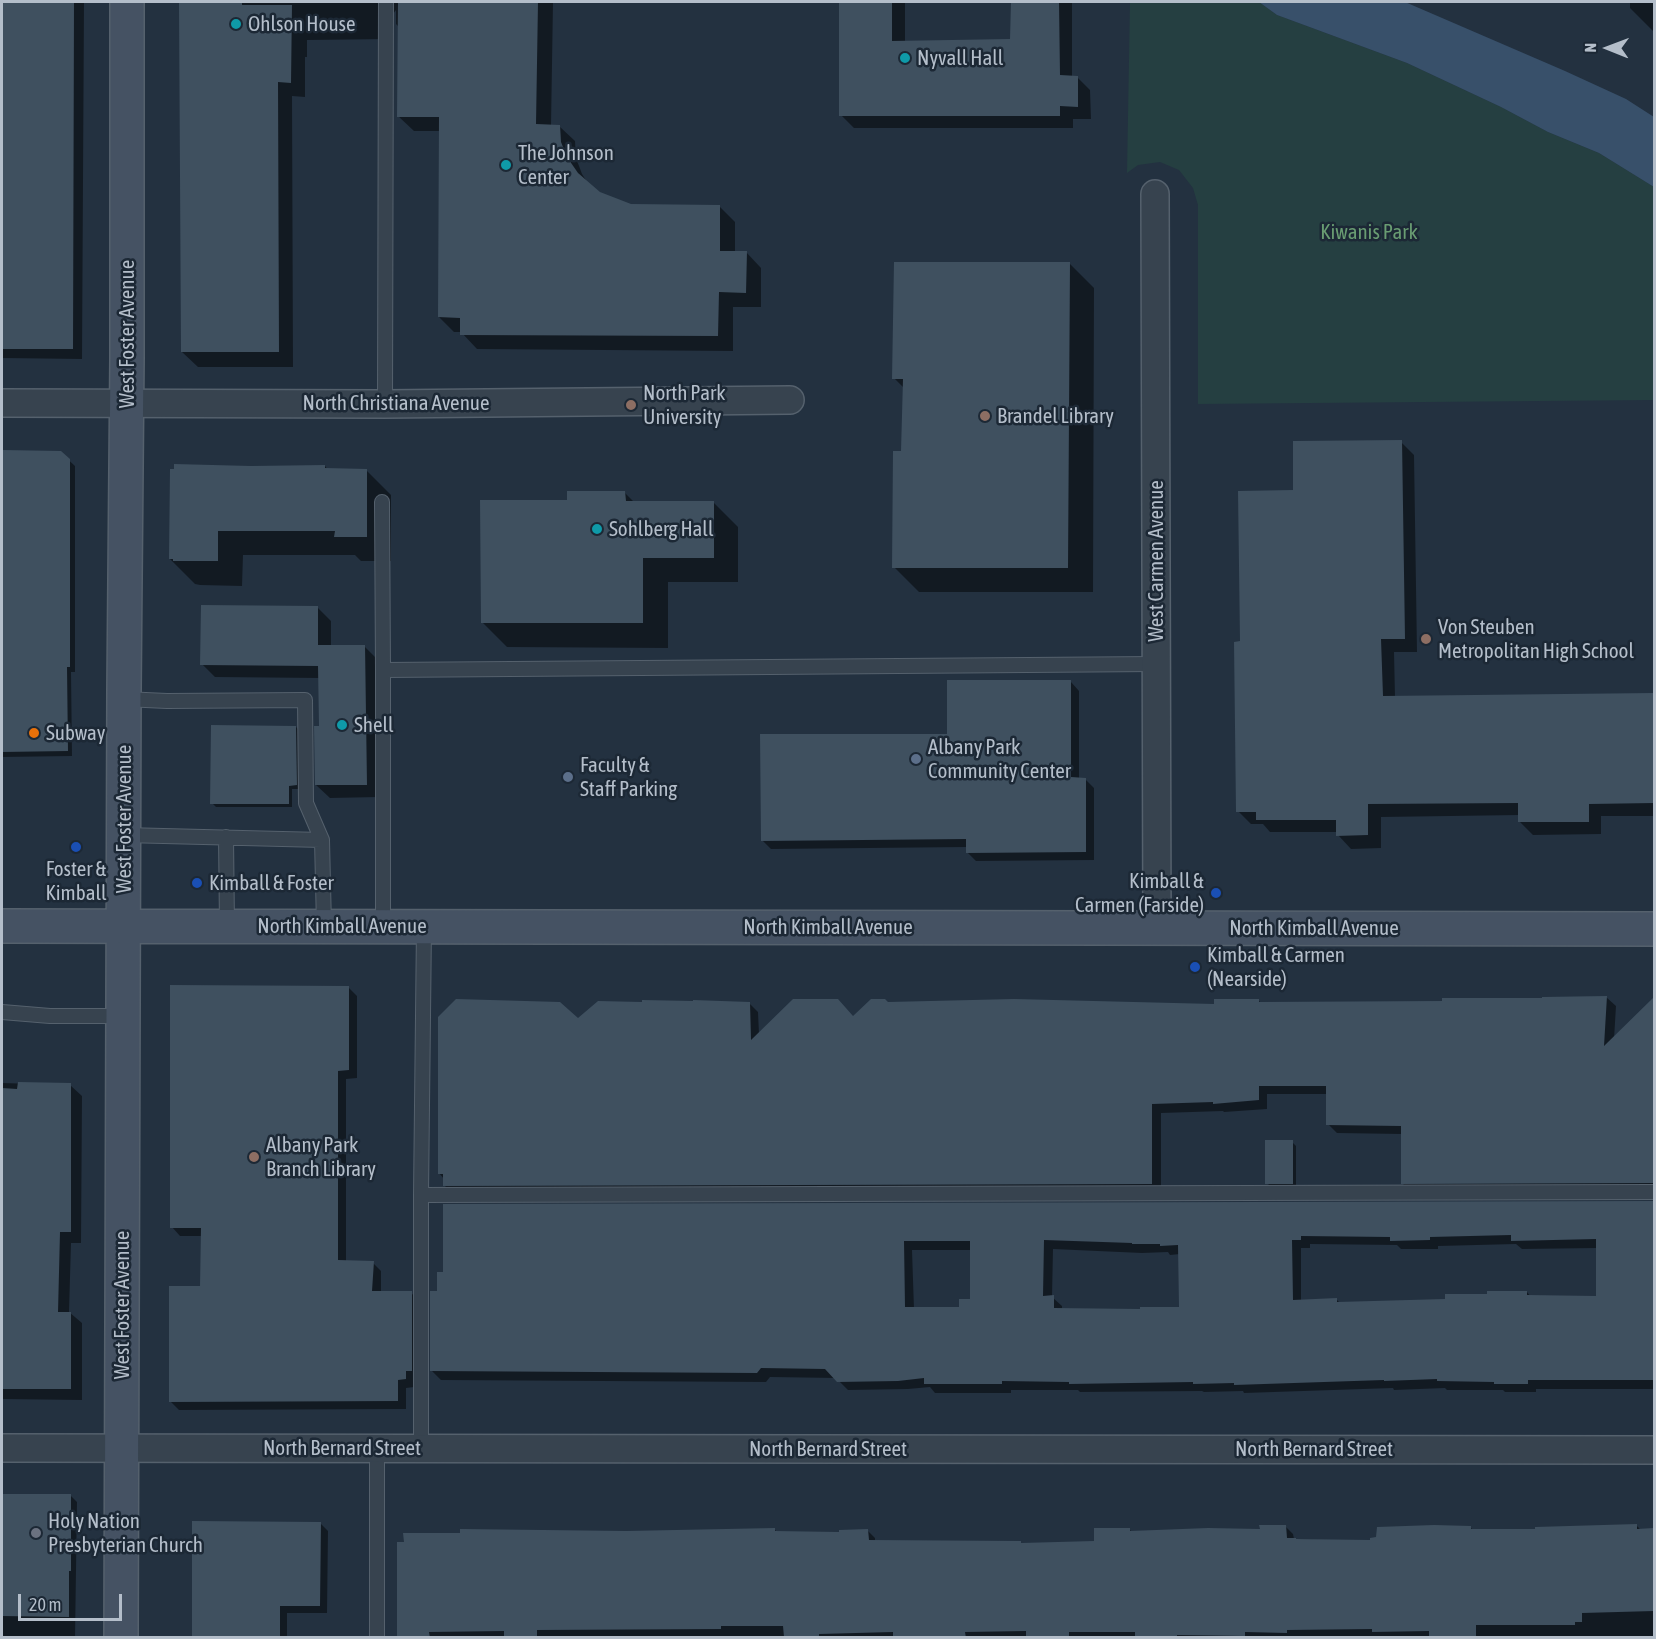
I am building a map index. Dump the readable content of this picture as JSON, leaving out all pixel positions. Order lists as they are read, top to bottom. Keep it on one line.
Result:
{"streets":{"street":["West Foster Avenue","North Christiana Avenue","West Carmen Avenue","North Kimball Avenue","North Bernard Street"]},"crossings":[["West Foster Avenue","North Christiana Avenue"],["West Foster Avenue","North Kimball Avenue"],["West Foster Avenue","North Bernard Street"],["West Carmen Avenue","North Kimball Avenue"]],"parks":["Kiwanis Park"],"places":["Ohlson House","Nyvall Hall","The Johnson Center","North Park University","Brandel Library","Sohlberg Hall","Von Steuben Metropolitan High School","Shell","Subway","Albany Park Community Center","Faculty & Staff Parking","Foster & Kimball","Kimball & Foster","Kimball & Carmen (Farside)","Kimball & Carmen (Nearside)","Albany Park Branch Library","Holy Nation Presbyterian Church"],"scale_bar":"20 m","north":"left"}
